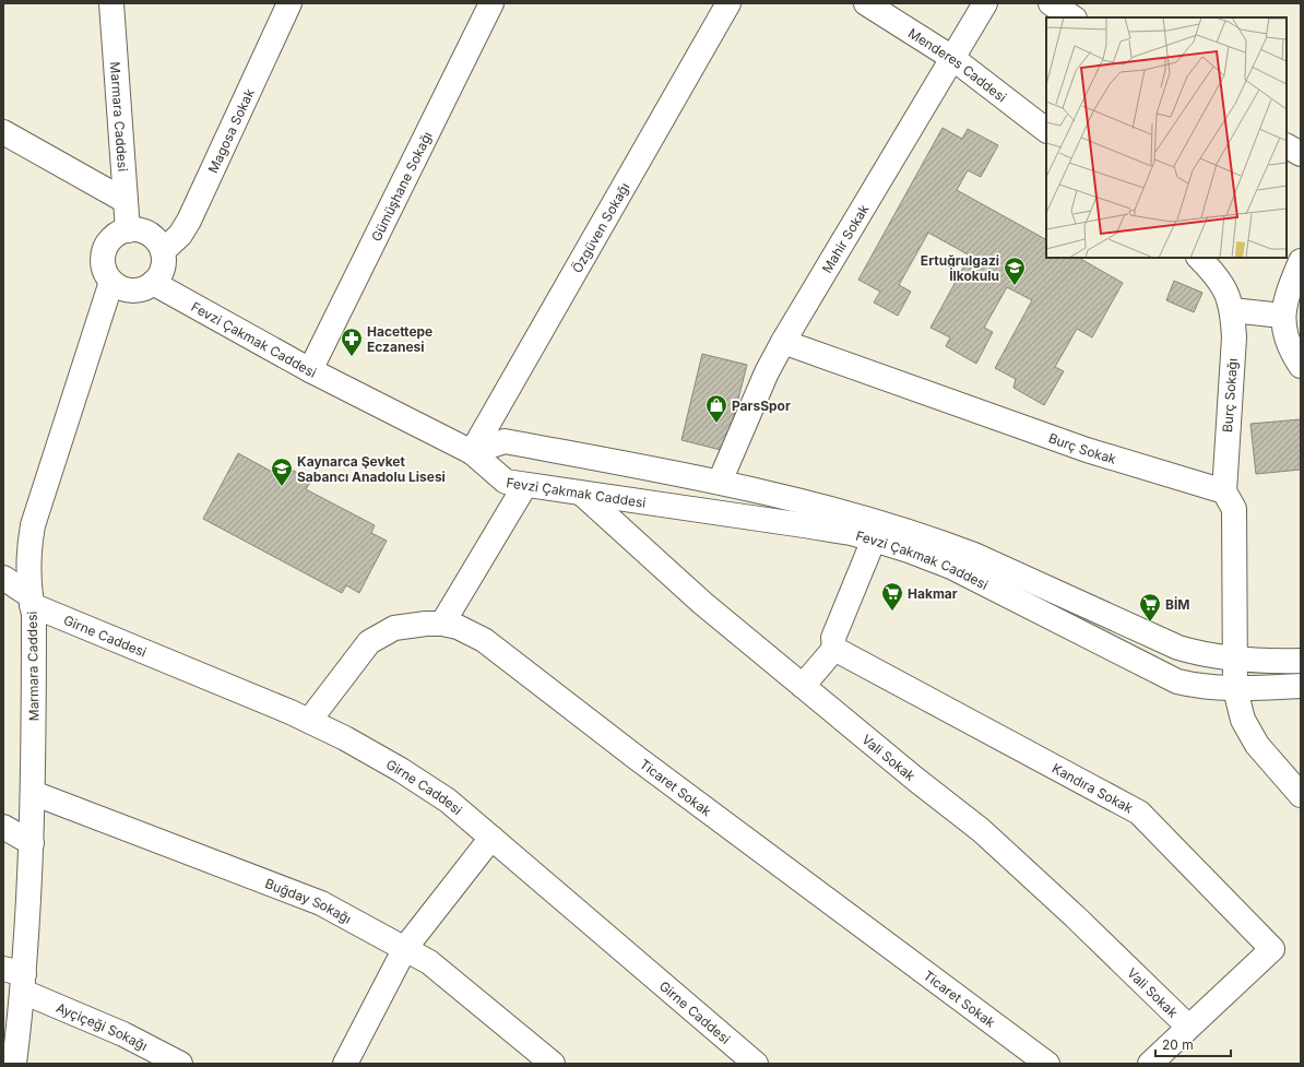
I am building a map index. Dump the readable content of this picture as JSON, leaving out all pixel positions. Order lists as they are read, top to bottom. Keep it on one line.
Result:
{"streets":{"street":["Menderes Caddesi","Marmara Caddesi","Magosa Sokak","Gümüşhane Sokağı","Özgüven Sokağı","Mahir Sokak","Fevzi Çakmak Caddesi","Burç Sokağı","Burç Sokak","Girne Caddesi","Vali Sokak","Ticaret Sokak","Kandıra Sokak","Buğday Sokağı","Ayçiçeği Sokağı"]},"crossings":[["Menderes Caddesi","Mahir Sokak"],["Marmara Caddesi","Magosa Sokak"],["Marmara Caddesi","Fevzi Çakmak Caddesi"],["Marmara Caddesi","Girne Caddesi"],["Marmara Caddesi","Buğday Sokağı"],["Marmara Caddesi","Ayçiçeği Sokağı"],["Magosa Sokak","Fevzi Çakmak Caddesi"],["Gümüşhane Sokağı","Fevzi Çakmak Caddesi"],["Özgüven Sokağı","Fevzi Çakmak Caddesi"],["Mahir Sokak","Fevzi Çakmak Caddesi"],["Mahir Sokak","Burç Sokak"],["Fevzi Çakmak Caddesi","Vali Sokak"],["Burç Sokağı","Burç Sokak"],["Girne Caddesi","Ticaret Sokak"],["Vali Sokak","Kandıra Sokak"]],"places":{"school or university":["Ertuğrulgazi İlkokulu","Kaynarca Şevket Sabancı Anadolu Lisesi"],"pharmacy":["Hacettepe Eczanesi"],"shop":["ParsSpor"],"supermarket":["Hakmar","BİM"]},"scale_bar":"20 m"}
